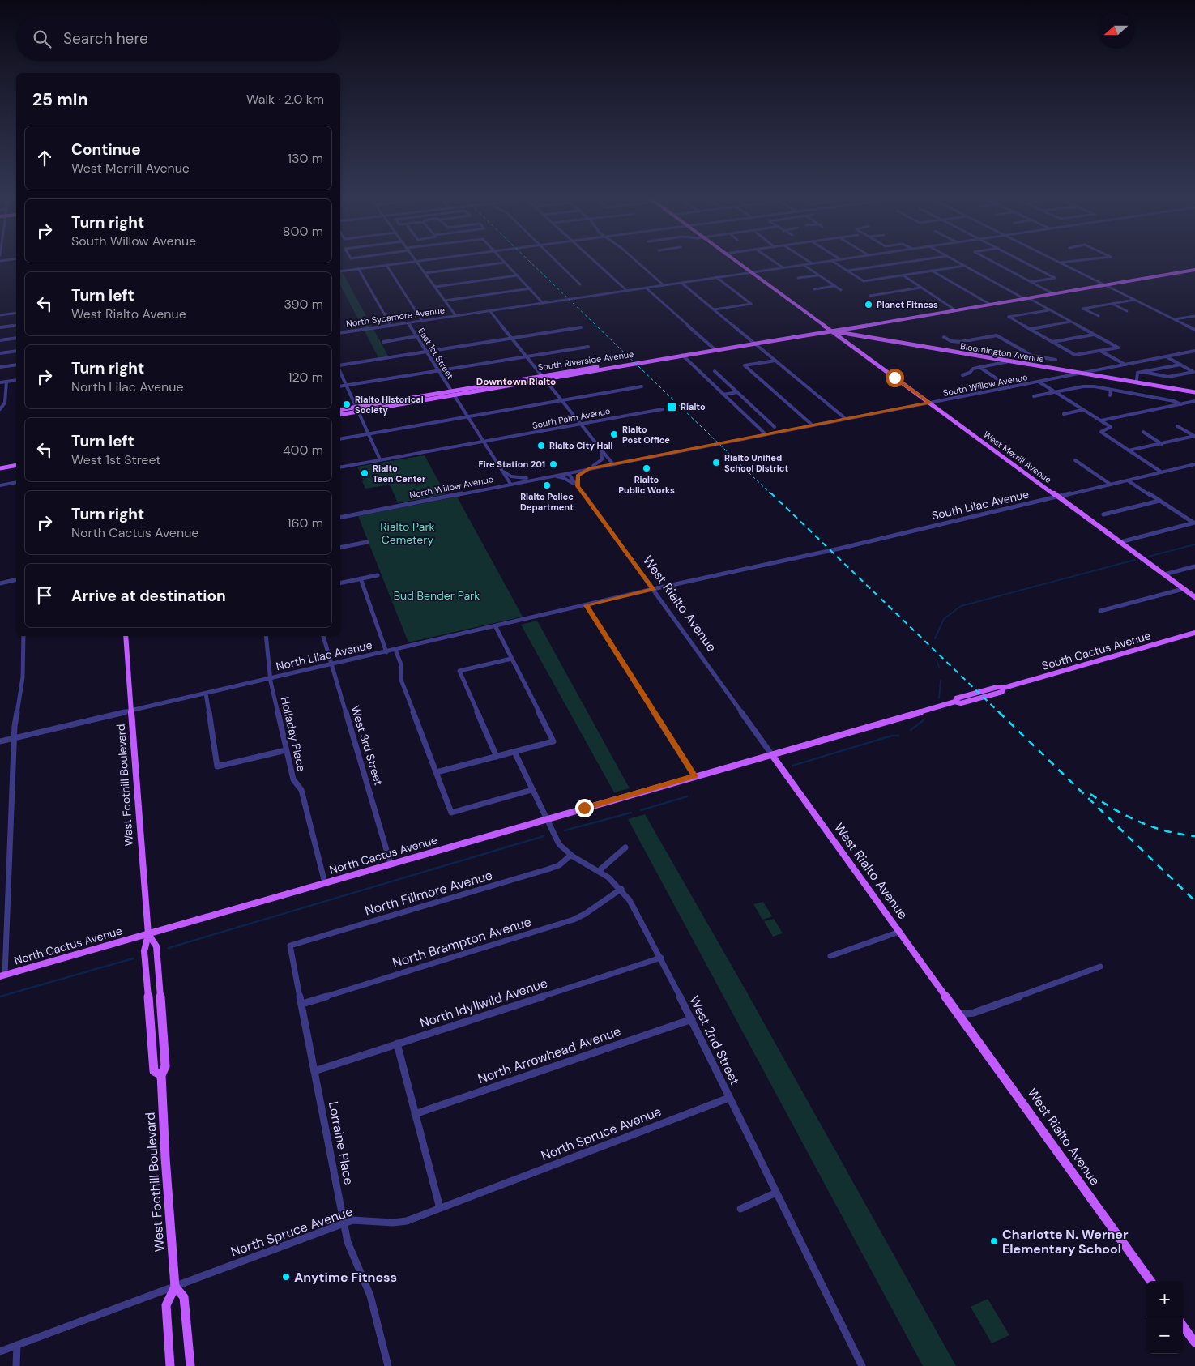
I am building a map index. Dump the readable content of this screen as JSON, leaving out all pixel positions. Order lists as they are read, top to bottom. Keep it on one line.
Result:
{"streets":{"main road":["Bloomington Avenue","South Riverside Avenue","West Merrill Avenue","West Rialto Avenue","South Cactus Avenue","West Foothill Boulevard","North Cactus Avenue"],"street":["North Sycamore Avenue","East 1st Street","South Willow Avenue","South Palm Avenue","North Willow Avenue","South Lilac Avenue","North Lilac Avenue","Holladay Place","West 3rd Street","North Fillmore Avenue","North Brampton Avenue","North Idyllwild Avenue","West 2nd Street","North Arrowhead Avenue","North Spruce Avenue","Lorraine Place"]},"crossings":[["North Sycamore Avenue","East 1st Street"],["North Sycamore Avenue","West Merrill Avenue"],["Bloomington Avenue","South Riverside Avenue"],["Bloomington Avenue","South Willow Avenue"],["Bloomington Avenue","West Merrill Avenue"],["East 1st Street","South Riverside Avenue"],["East 1st Street","South Palm Avenue"],["East 1st Street","North Willow Avenue"],["South Riverside Avenue","West Merrill Avenue"],["South Willow Avenue","West Merrill Avenue"],["South Willow Avenue","North Willow Avenue"],["South Willow Avenue","West Rialto Avenue"],["West Merrill Avenue","South Lilac Avenue"],["North Willow Avenue","West Rialto Avenue"],["South Lilac Avenue","West Rialto Avenue"],["South Lilac Avenue","North Lilac Avenue"],["West Rialto Avenue","South Cactus Avenue"],["West Rialto Avenue","North Lilac Avenue"],["West Rialto Avenue","North Cactus Avenue"],["South Cactus Avenue","North Cactus Avenue"],["North Lilac Avenue","Holladay Place"],["North Lilac Avenue","West 3rd Street"],["North Lilac Avenue","West Foothill Boulevard"],["Holladay Place","North Cactus Avenue"],["West 3rd Street","North Cactus Avenue"],["West Foothill Boulevard","North Cactus Avenue"],["West Foothill Boulevard","North Spruce Avenue"],["North Cactus Avenue","West 2nd Street"],["North Fillmore Avenue","West 2nd Street"],["North Fillmore Avenue","Lorraine Place"],["North Brampton Avenue","West 2nd Street"],["North Brampton Avenue","Lorraine Place"],["North Idyllwild Avenue","West 2nd Street"],["North Idyllwild Avenue","Lorraine Place"],["West 2nd Street","North Arrowhead Avenue"],["West 2nd Street","North Spruce Avenue"],["North Spruce Avenue","Lorraine Place"]],"districts":["Downtown Rialto"],"parks":["Rialto Park Cemetery","Bud Bender Park"],"places":{"other":["Planet Fitness","Rialto Historical Society","Rialto Post Office","Rialto City Hall","Rialto Unified School District","Fire Station 201","Rialto Public Works","Rialto Teen Center","Rialto Police Department","Charlotte N. Werner Elementary School","Anytime Fitness"],"transit":["Rialto"]},"north":"left","page":{"search":"Search here","heading":["25 min","Walk · 2.0 km"],"list":[["Continue","West Merrill Avenue","130 m"],["Turn right","South Willow Avenue","800 m"],["Turn left","West Rialto Avenue","390 m"],["Turn right","North Lilac Avenue","120 m"],["Turn left","West 1st Street","400 m"],["Turn right","North Cactus Avenue","160 m"],"Arrive at destination"],"map_buttons":["+","−"]}}
